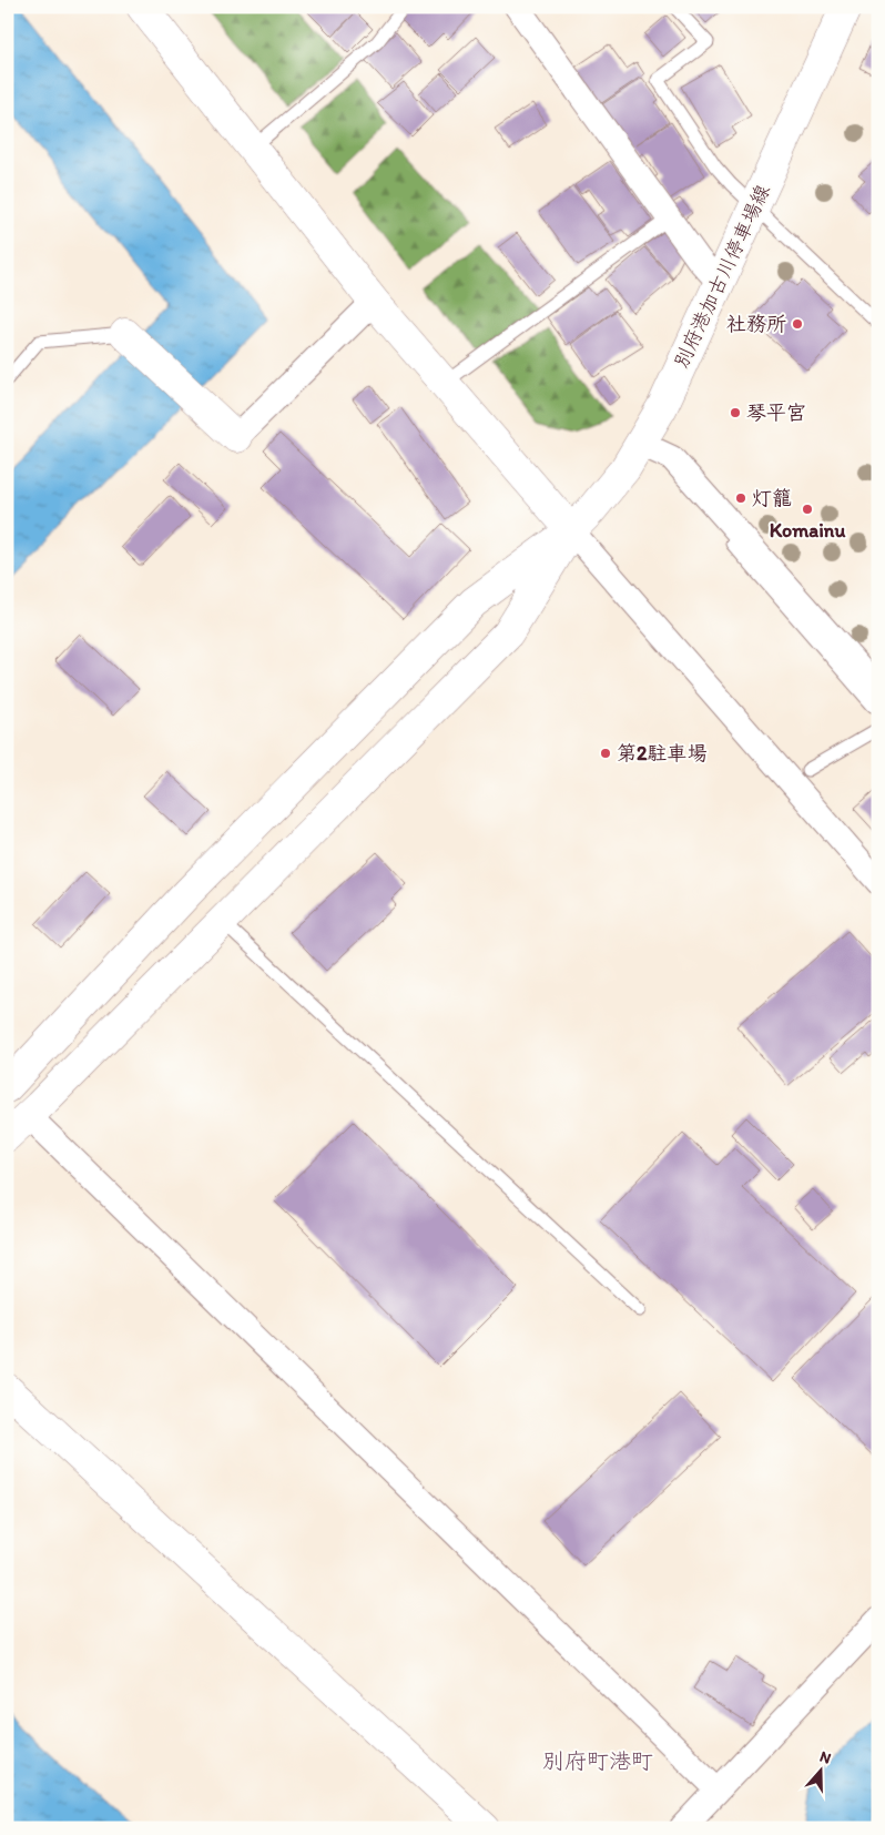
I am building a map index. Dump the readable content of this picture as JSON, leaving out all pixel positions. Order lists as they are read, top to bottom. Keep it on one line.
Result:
{"streets":{"street":["別府港加古川停車場線"]},"districts":["別府町港町"],"places":["社務所","琴平宮","灯籠","Komainu","第2駐車場"],"north":"top"}
